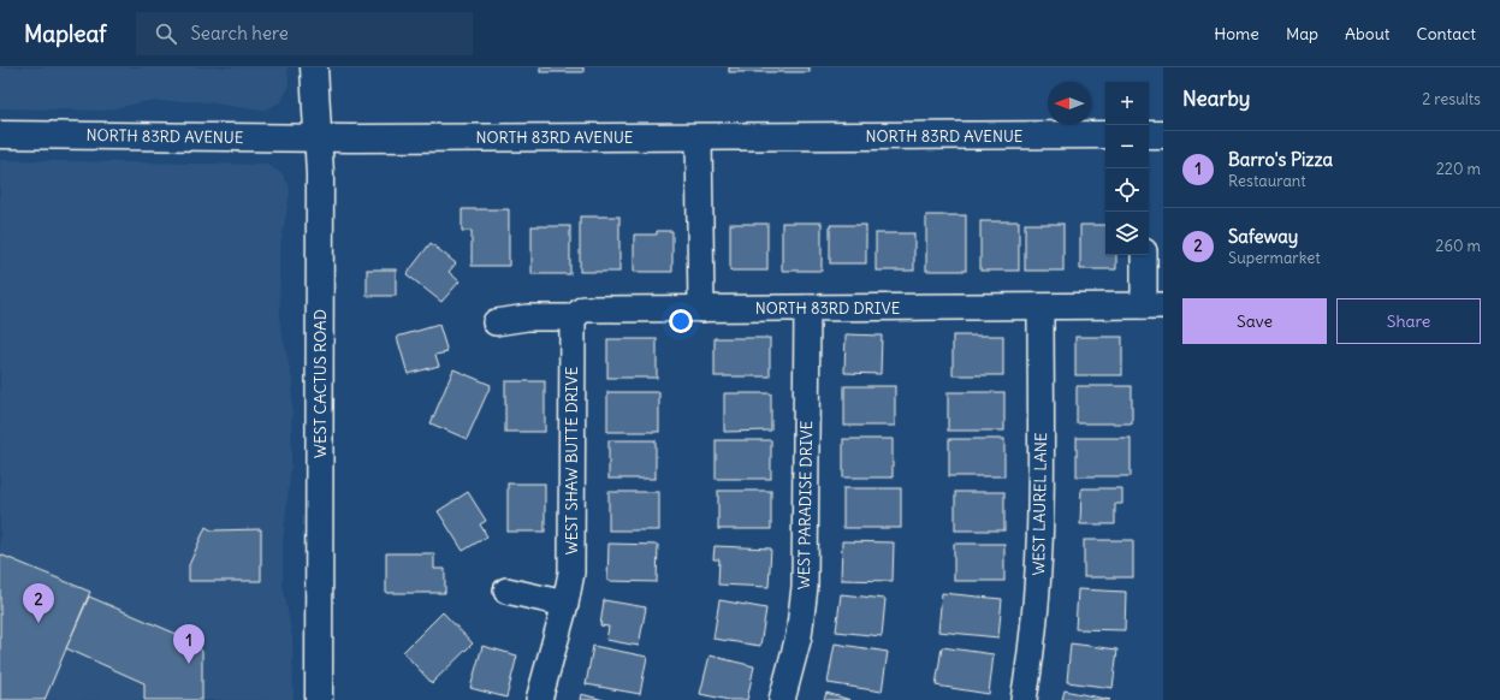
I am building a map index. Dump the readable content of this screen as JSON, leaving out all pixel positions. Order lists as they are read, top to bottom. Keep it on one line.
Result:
{"streets":{"main road":["NORTH 83RD AVENUE","WEST CACTUS ROAD"],"street":["NORTH 83RD DRIVE","WEST SHAW BUTTE DRIVE","WEST LAUREL LANE","WEST PARADISE DRIVE"]},"crossings":[["NORTH 83RD AVENUE","WEST CACTUS ROAD"],["NORTH 83RD DRIVE","WEST SHAW BUTTE DRIVE"],["NORTH 83RD DRIVE","WEST LAUREL LANE"],["NORTH 83RD DRIVE","WEST PARADISE DRIVE"]],"north":"left","page":{"header":"Mapleaf","search":"Search here","nav":["Home","Map","About","Contact"],"heading":["Nearby","2 results"],"map_buttons":["+","−"],"list":[{"mark":"1","name":"Barro's Pizza","note":"Restaurant","value":"220 m"},{"mark":"2","name":"Safeway","note":"Supermarket","value":"260 m"}],"buttons":["Save","Share"],"pins":["2","1"]}}
